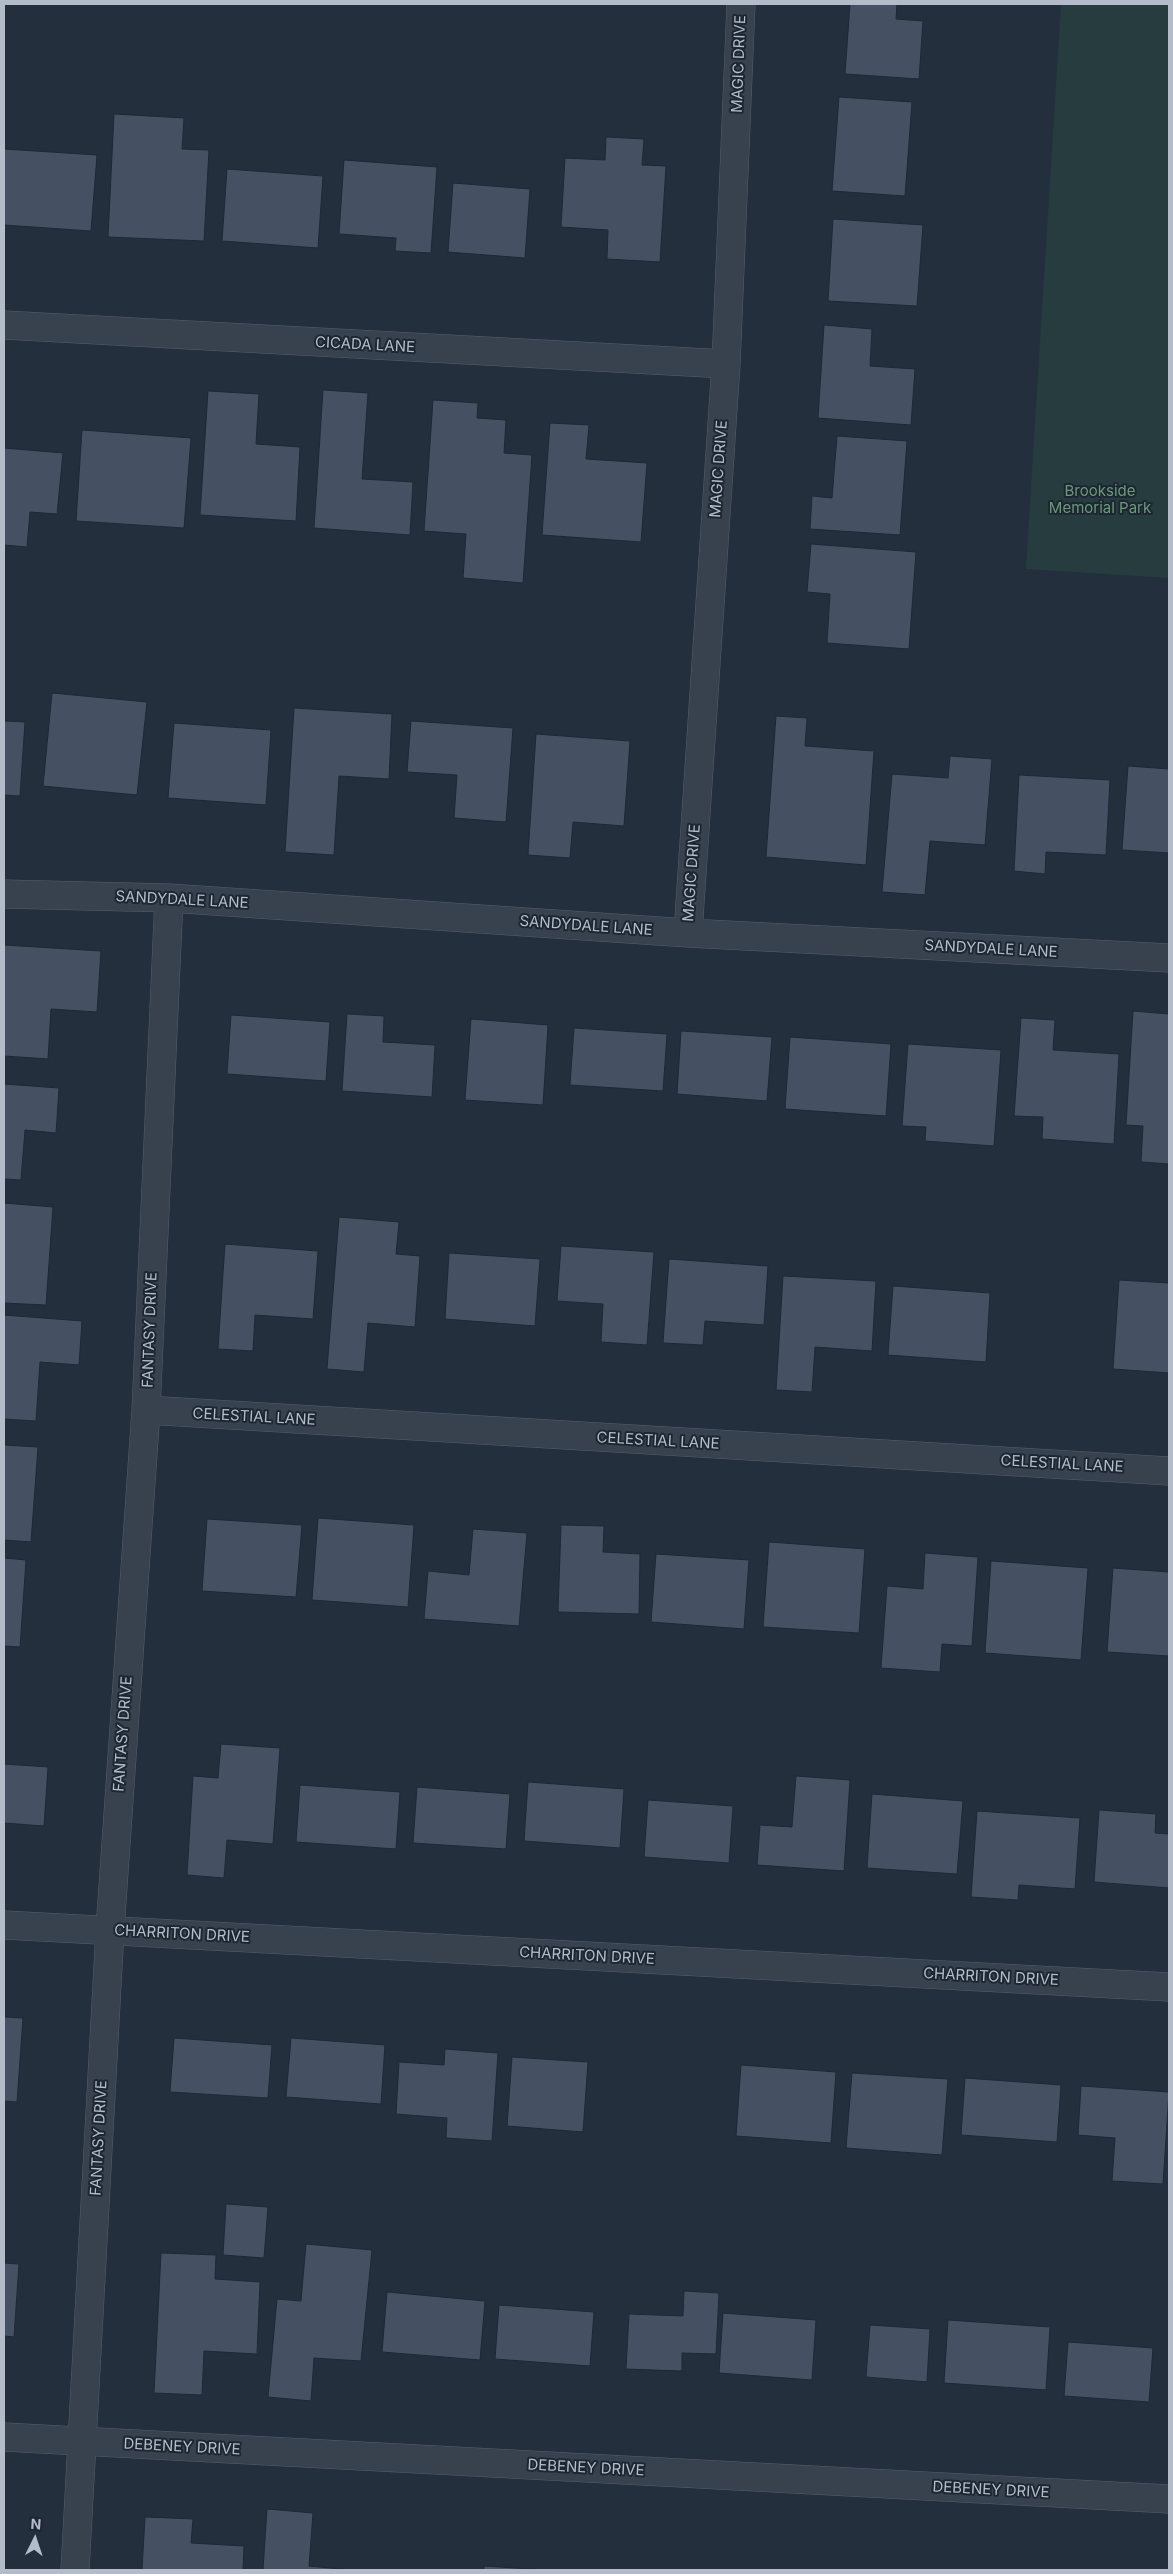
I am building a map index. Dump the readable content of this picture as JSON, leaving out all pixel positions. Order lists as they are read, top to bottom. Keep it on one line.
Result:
{"streets":{"street":["MAGIC DRIVE","CICADA LANE","SANDYDALE LANE","FANTASY DRIVE","CELESTIAL LANE","CHARRITON DRIVE","DEBENEY DRIVE"]},"crossings":[["MAGIC DRIVE","CICADA LANE"],["MAGIC DRIVE","SANDYDALE LANE"],["SANDYDALE LANE","FANTASY DRIVE"],["FANTASY DRIVE","CELESTIAL LANE"],["FANTASY DRIVE","CHARRITON DRIVE"],["FANTASY DRIVE","DEBENEY DRIVE"]],"parks":["Brookside Memorial Park"],"north":"top"}
